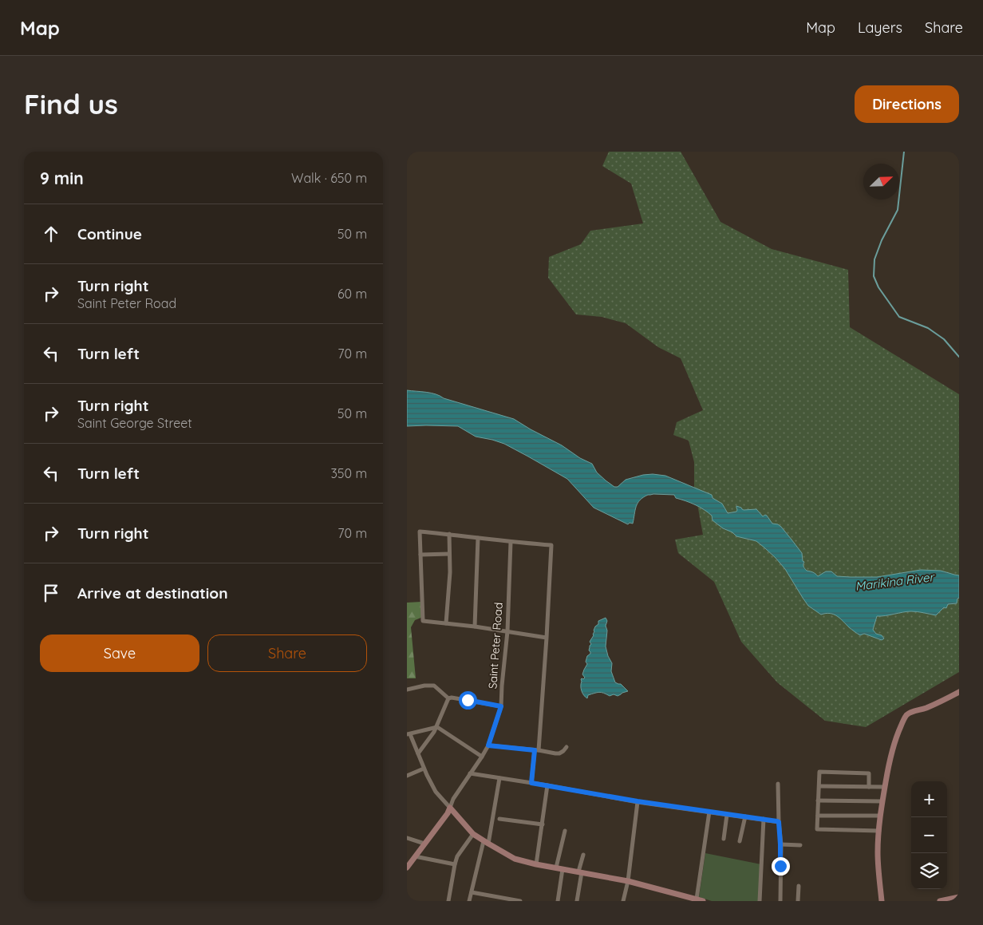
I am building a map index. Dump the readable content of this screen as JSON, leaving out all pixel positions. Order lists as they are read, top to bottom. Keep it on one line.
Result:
{"streets":{"street":["Saint Peter Road"]},"water":["Marikina River"],"north":"top right","page":{"header":"Map","nav":["Map","Layers","Share"],"buttons":["Directions",["Save","Share"]],"title":"Find us","heading":["9 min","Walk · 650 m"],"list":[["Continue","50 m"],["Turn right","Saint Peter Road","60 m"],["Turn left","70 m"],["Turn right","Saint George Street","50 m"],["Turn left","350 m"],["Turn right","70 m"],"Arrive at destination"],"map_buttons":["+","−"]}}
